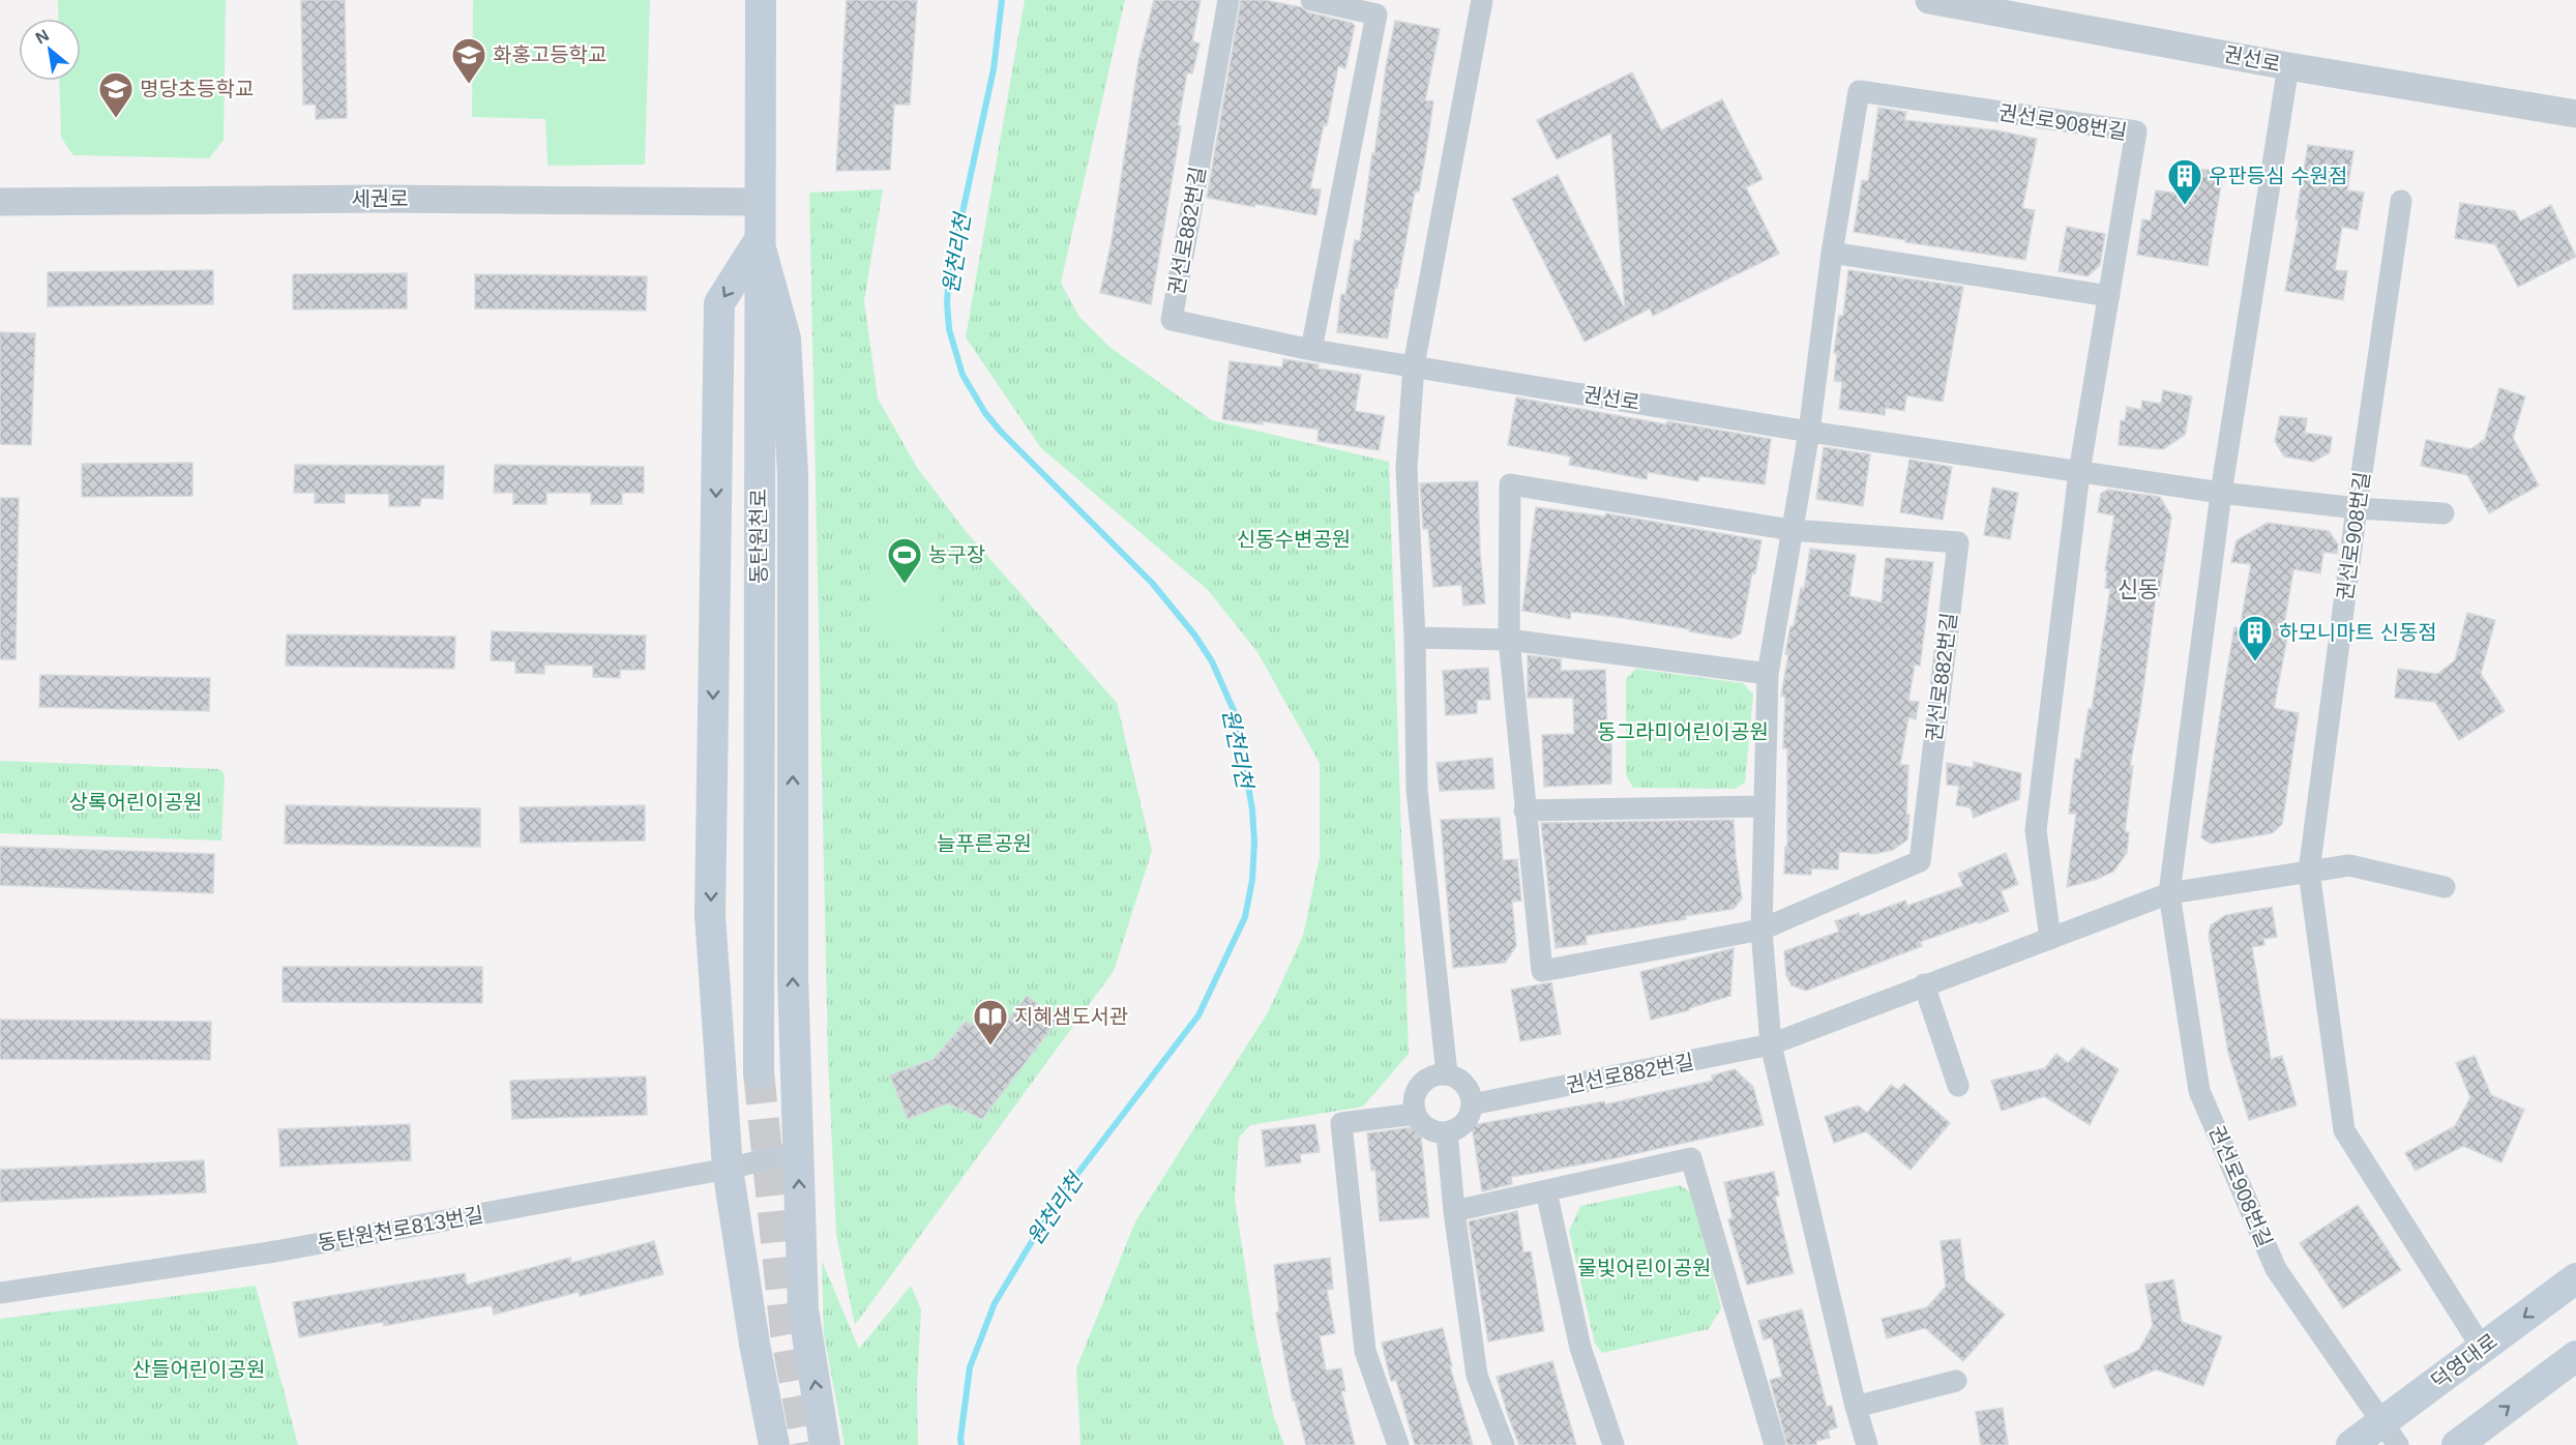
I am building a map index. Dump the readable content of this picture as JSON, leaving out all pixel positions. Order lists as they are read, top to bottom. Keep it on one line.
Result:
{"streets":{"main road":["동탄원천로","덕영대로"],"street":["권선로","권선로908번길","세권로","권선로882번길","동탄원천로813번길"]},"crossings":[["권선로","권선로908번길"],["권선로","권선로882번길"],["권선로908번길","권선로882번길"],["권선로908번길","덕영대로"],["세권로","동탄원천로"]],"districts":["신동"],"water":["원천리천"],"parks":["신동수변공원","동그라미어린이공원","상록어린이공원","늘푸른공원","물빛어린이공원","산들어린이공원"],"places":{"school or university":["화홍고등학교","명당초등학교"],"building":["우판등심 수원점","하모니마트 신동점"],"sports":["농구장"],"library":["지혜샘도서관"]},"north":"top left"}
